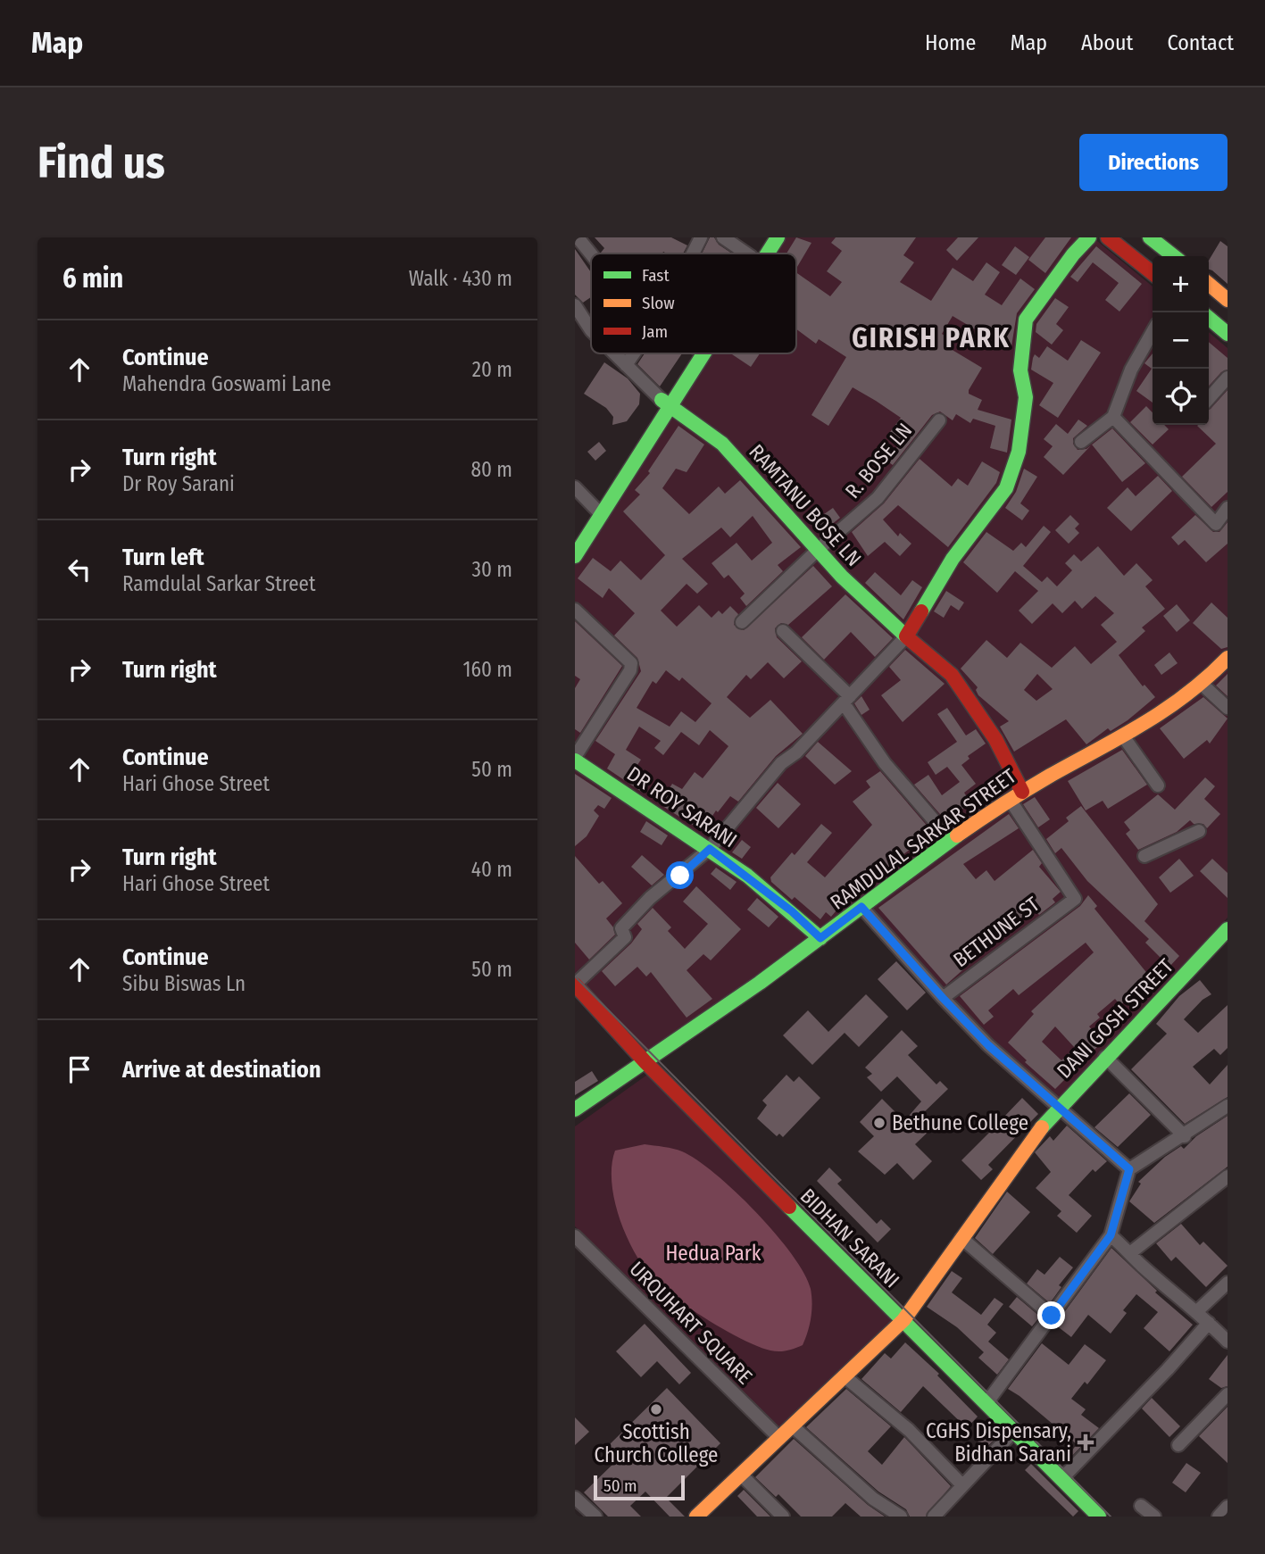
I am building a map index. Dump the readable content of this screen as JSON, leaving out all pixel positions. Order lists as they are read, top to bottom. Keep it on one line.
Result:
{"streets":{"street":["R. BOSE LN","RAMTANU BOSE LN","DR ROY SARANI","RAMDULAL SARKAR STREET","BETHUNE ST","DANI GOSH STREET","BIDHAN SARANI","URQUHART SQUARE"]},"crossings":[["R. BOSE LN","RAMTANU BOSE LN"],["RAMTANU BOSE LN","RAMDULAL SARKAR STREET"],["RAMTANU BOSE LN","BETHUNE ST"],["DR ROY SARANI","RAMDULAL SARKAR STREET"],["RAMDULAL SARKAR STREET","BETHUNE ST"],["RAMDULAL SARKAR STREET","BIDHAN SARANI"],["DANI GOSH STREET","BIDHAN SARANI"],["DANI GOSH STREET","URQUHART SQUARE"]],"districts":["GIRISH PARK"],"parks":["Hedua Park"],"places":{"other":["Bethune College","Scottish Church College"],"health":["CGHS Dispensary, Bidhan Sarani"]},"legend":["Fast","Slow","Jam"],"scale_bar":"50 m","page":{"header":"Map","nav":["Home","Map","About","Contact"],"buttons":"Directions","title":"Find us","heading":["6 min","Walk · 430 m"],"map_buttons":["+","−"],"list":[["Continue","Mahendra Goswami Lane","20 m"],["Turn right","Dr Roy Sarani","80 m"],["Turn left","Ramdulal Sarkar Street","30 m"],["Turn right","160 m"],["Continue","Hari Ghose Street","50 m"],["Turn right","Hari Ghose Street","40 m"],["Continue","Sibu Biswas Ln","50 m"],"Arrive at destination"],"scale":"50 m"}}
